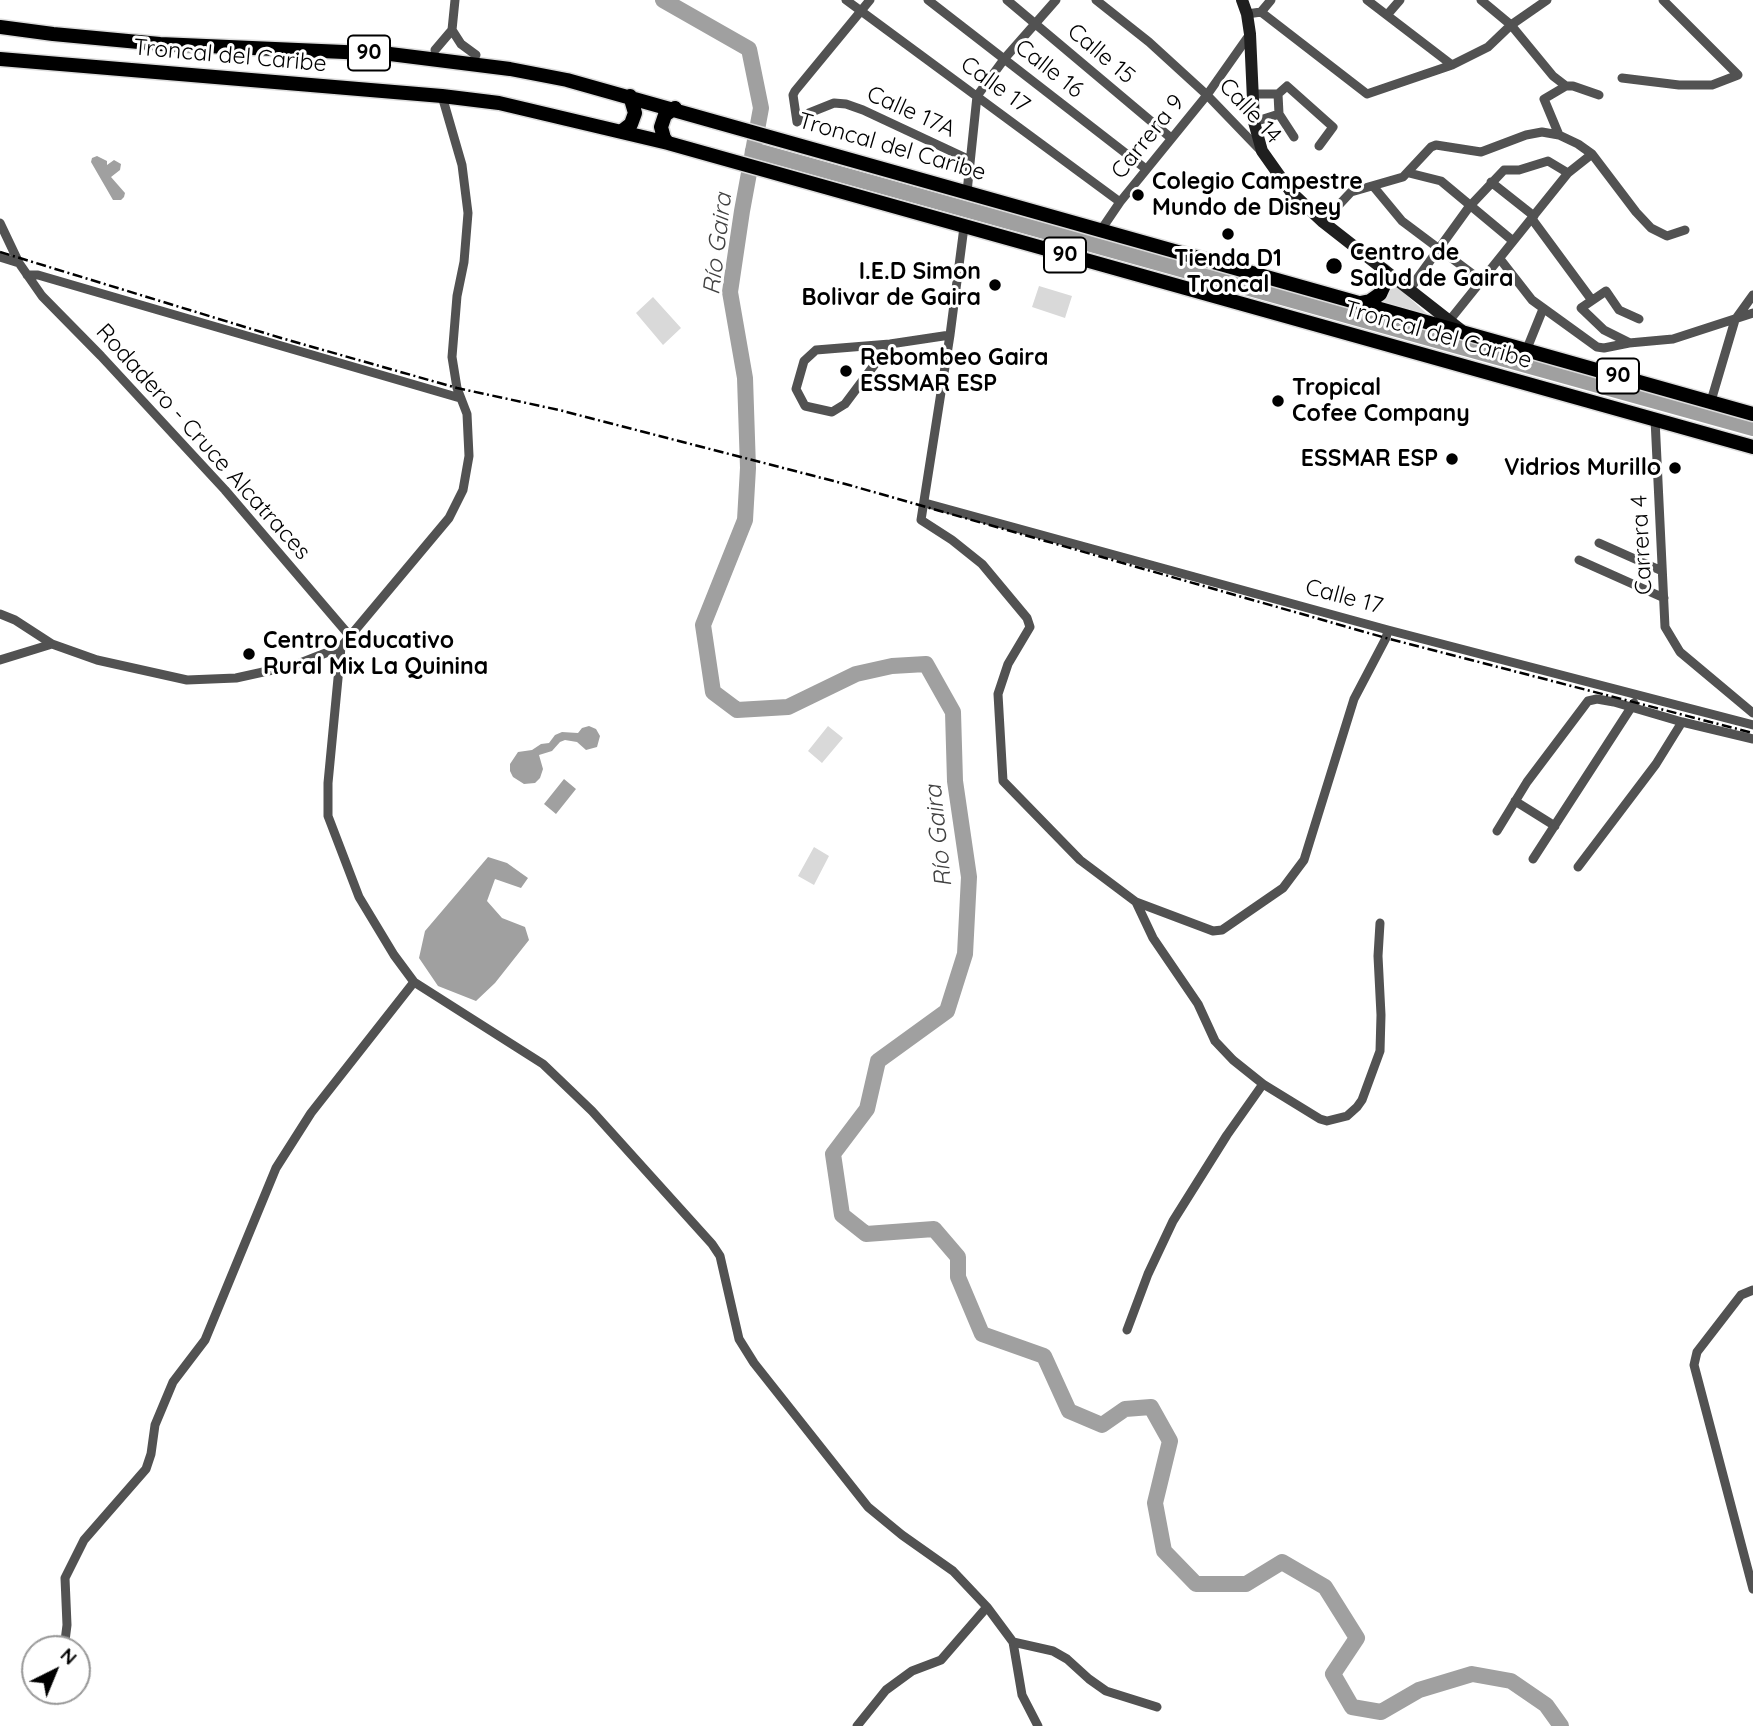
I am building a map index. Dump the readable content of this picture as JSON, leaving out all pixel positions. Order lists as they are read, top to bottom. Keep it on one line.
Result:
{"streets":{"highway":["90","Troncal del Caribe"],"main road":["Calle 14"],"street":["Calle 15","Calle 16","Calle 17","Calle 17A","Carrera 9","Rodadero - Cruce Alcatraces","Carrera 4"]},"crossings":[["Calle 15","Carrera 9"],["Troncal del Caribe","Calle 14"],["Troncal del Caribe","Carrera 9"],["Troncal del Caribe","Carrera 4"],["Calle 16","Carrera 9"],["Calle 17","Calle 17A"],["Calle 17","Carrera 9"],["Calle 14","Carrera 9"]],"water":["Río Gaira"],"places":["Colegio Campestre Mundo de Disney","Tienda D1 Troncal","Centro de Salud de Gaira","I.E.D Simon Bolivar de Gaira","Rebombeo Gaira ESSMAR ESP","Tropical Cofee Company","ESSMAR ESP","Vidrios Murillo","Centro Educativo Rural Mix La Quinina"],"north":"top right"}
